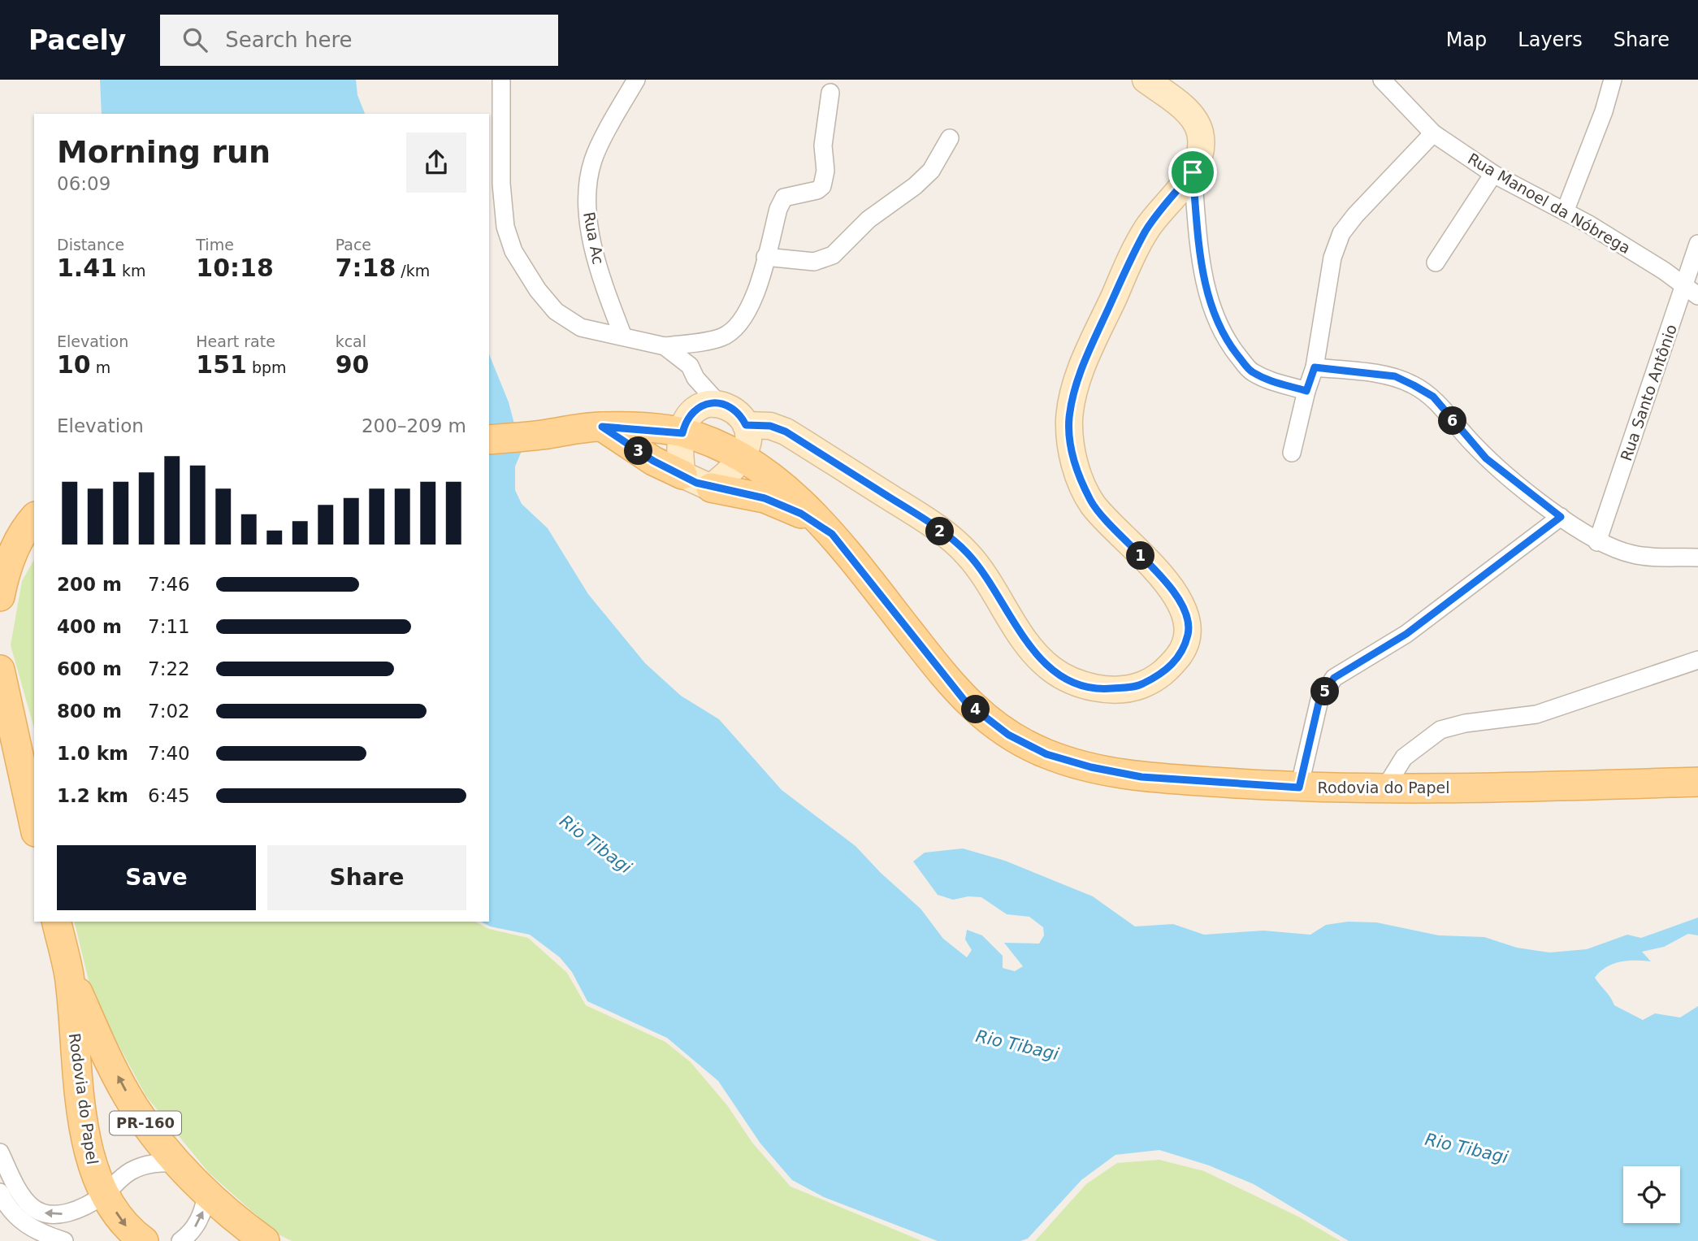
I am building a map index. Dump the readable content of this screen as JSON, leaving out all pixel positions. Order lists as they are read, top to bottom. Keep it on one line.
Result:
{"streets":{"main road":["Rodovia do Papel","PR-160"],"street":["Rua Manoel da Nóbrega","Rua Ac","Rua Santo Antônio"]},"crossings":[["Rua Manoel da Nóbrega","Rua Santo Antônio"]],"water":["Rio Tibagi"],"page":{"header":"Pacely","search":"Search here","nav":["Map","Layers","Share"],"heading":["Morning run","06:09"],"stats":[["Distance","1.41 km"],["Time","10:18"],["Pace","7:18 /km"],["Elevation","10 m"],["Heart rate","151 bpm"],["kcal","90"]],"chart":["Elevation","200–209 m"],"pins":["6","3","2","1","5","4"],"list":[{"name":"200 m","note":"7:46"},{"name":"400 m","note":"7:11"},{"name":"600 m","note":"7:22"},{"name":"800 m","note":"7:02"},{"name":"1.0 km","note":"7:40"},{"name":"1.2 km","note":"6:45"}],"buttons":["Save","Share"]}}
